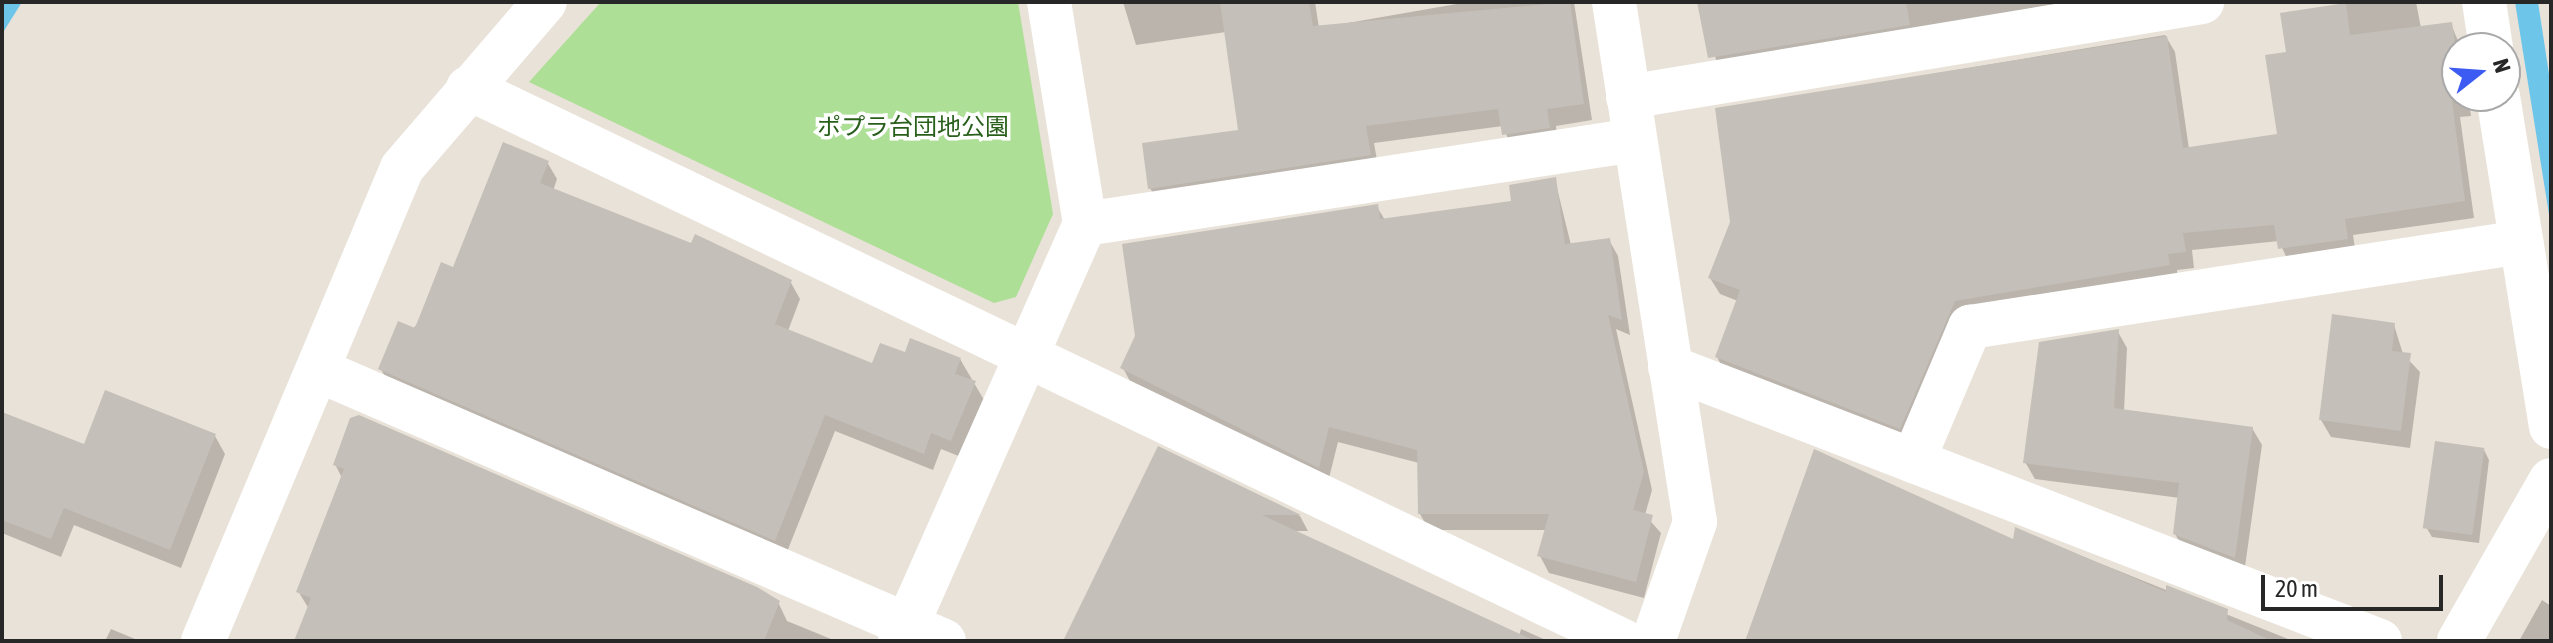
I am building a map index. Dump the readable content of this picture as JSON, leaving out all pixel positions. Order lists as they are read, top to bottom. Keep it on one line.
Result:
{"parks":["ポプラ台団地公園"],"scale_bar":"20 m","north":"right"}
